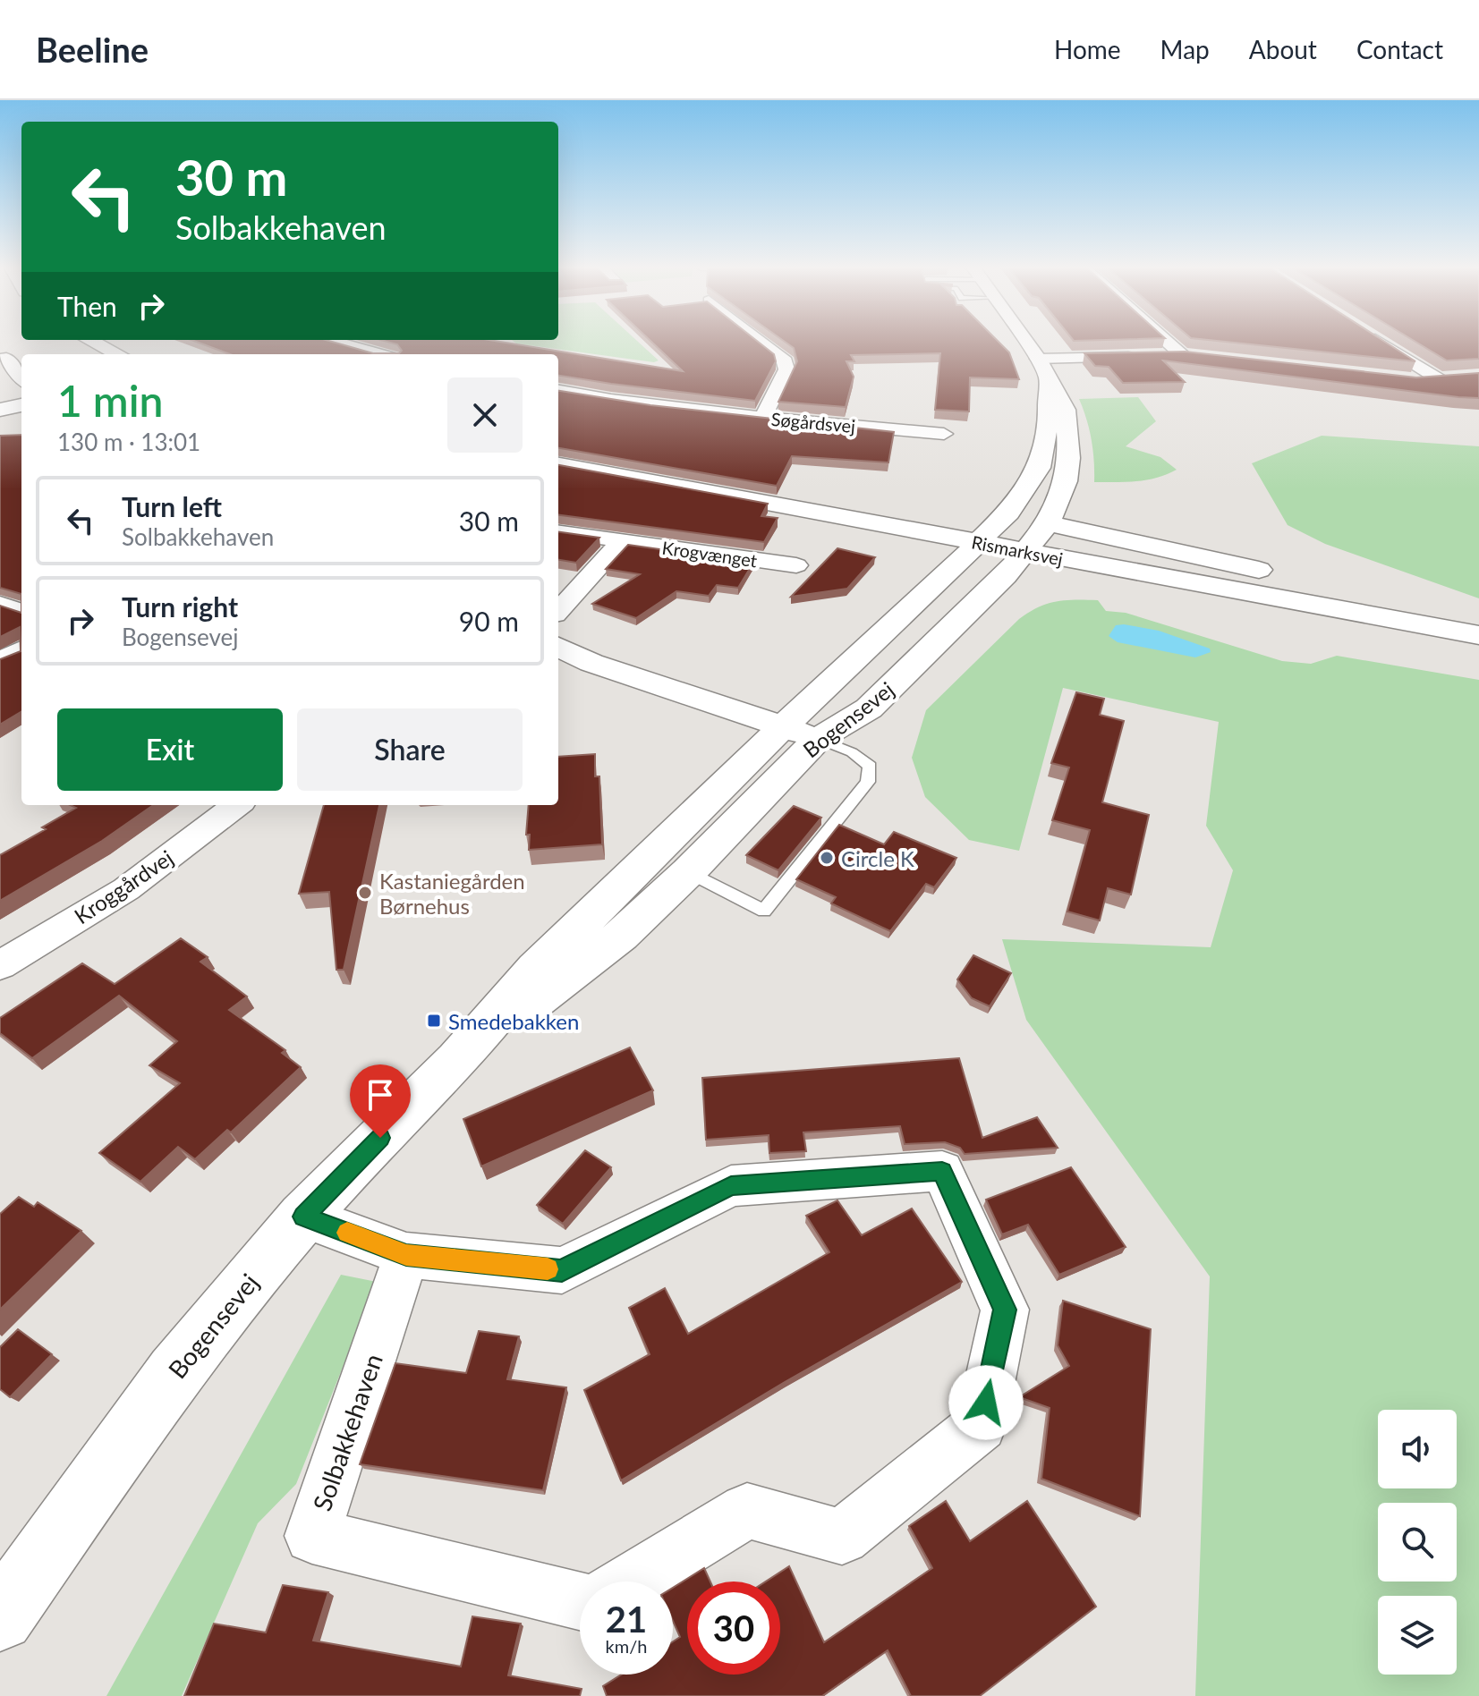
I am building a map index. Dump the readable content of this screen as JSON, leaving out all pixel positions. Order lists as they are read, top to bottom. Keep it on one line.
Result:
{"streets":{"main road":["Rismarksvej","Bogensevej"],"street":["Søgårdsvej","Krogvænget","Kroggårdvej","Solbakkehaven"]},"crossings":[["Rismarksvej","Bogensevej"]],"places":{"other":["Circle K","Kastaniegården Børnehus"],"transit":["Smedebakken"]},"page":{"header":"Beeline","nav":["Home","Map","About","Contact"],"turn":["30 m","Solbakkehaven"],"then":"Then","heading":["1 min","130 m · 13:01"],"list":[{"name":"Turn left","note":"Solbakkehaven","value":"30 m"},{"name":"Turn right","note":"Bogensevej","value":"90 m"}],"buttons":["Exit","Share"],"speed":"21 km/h","limit":"30"}}
